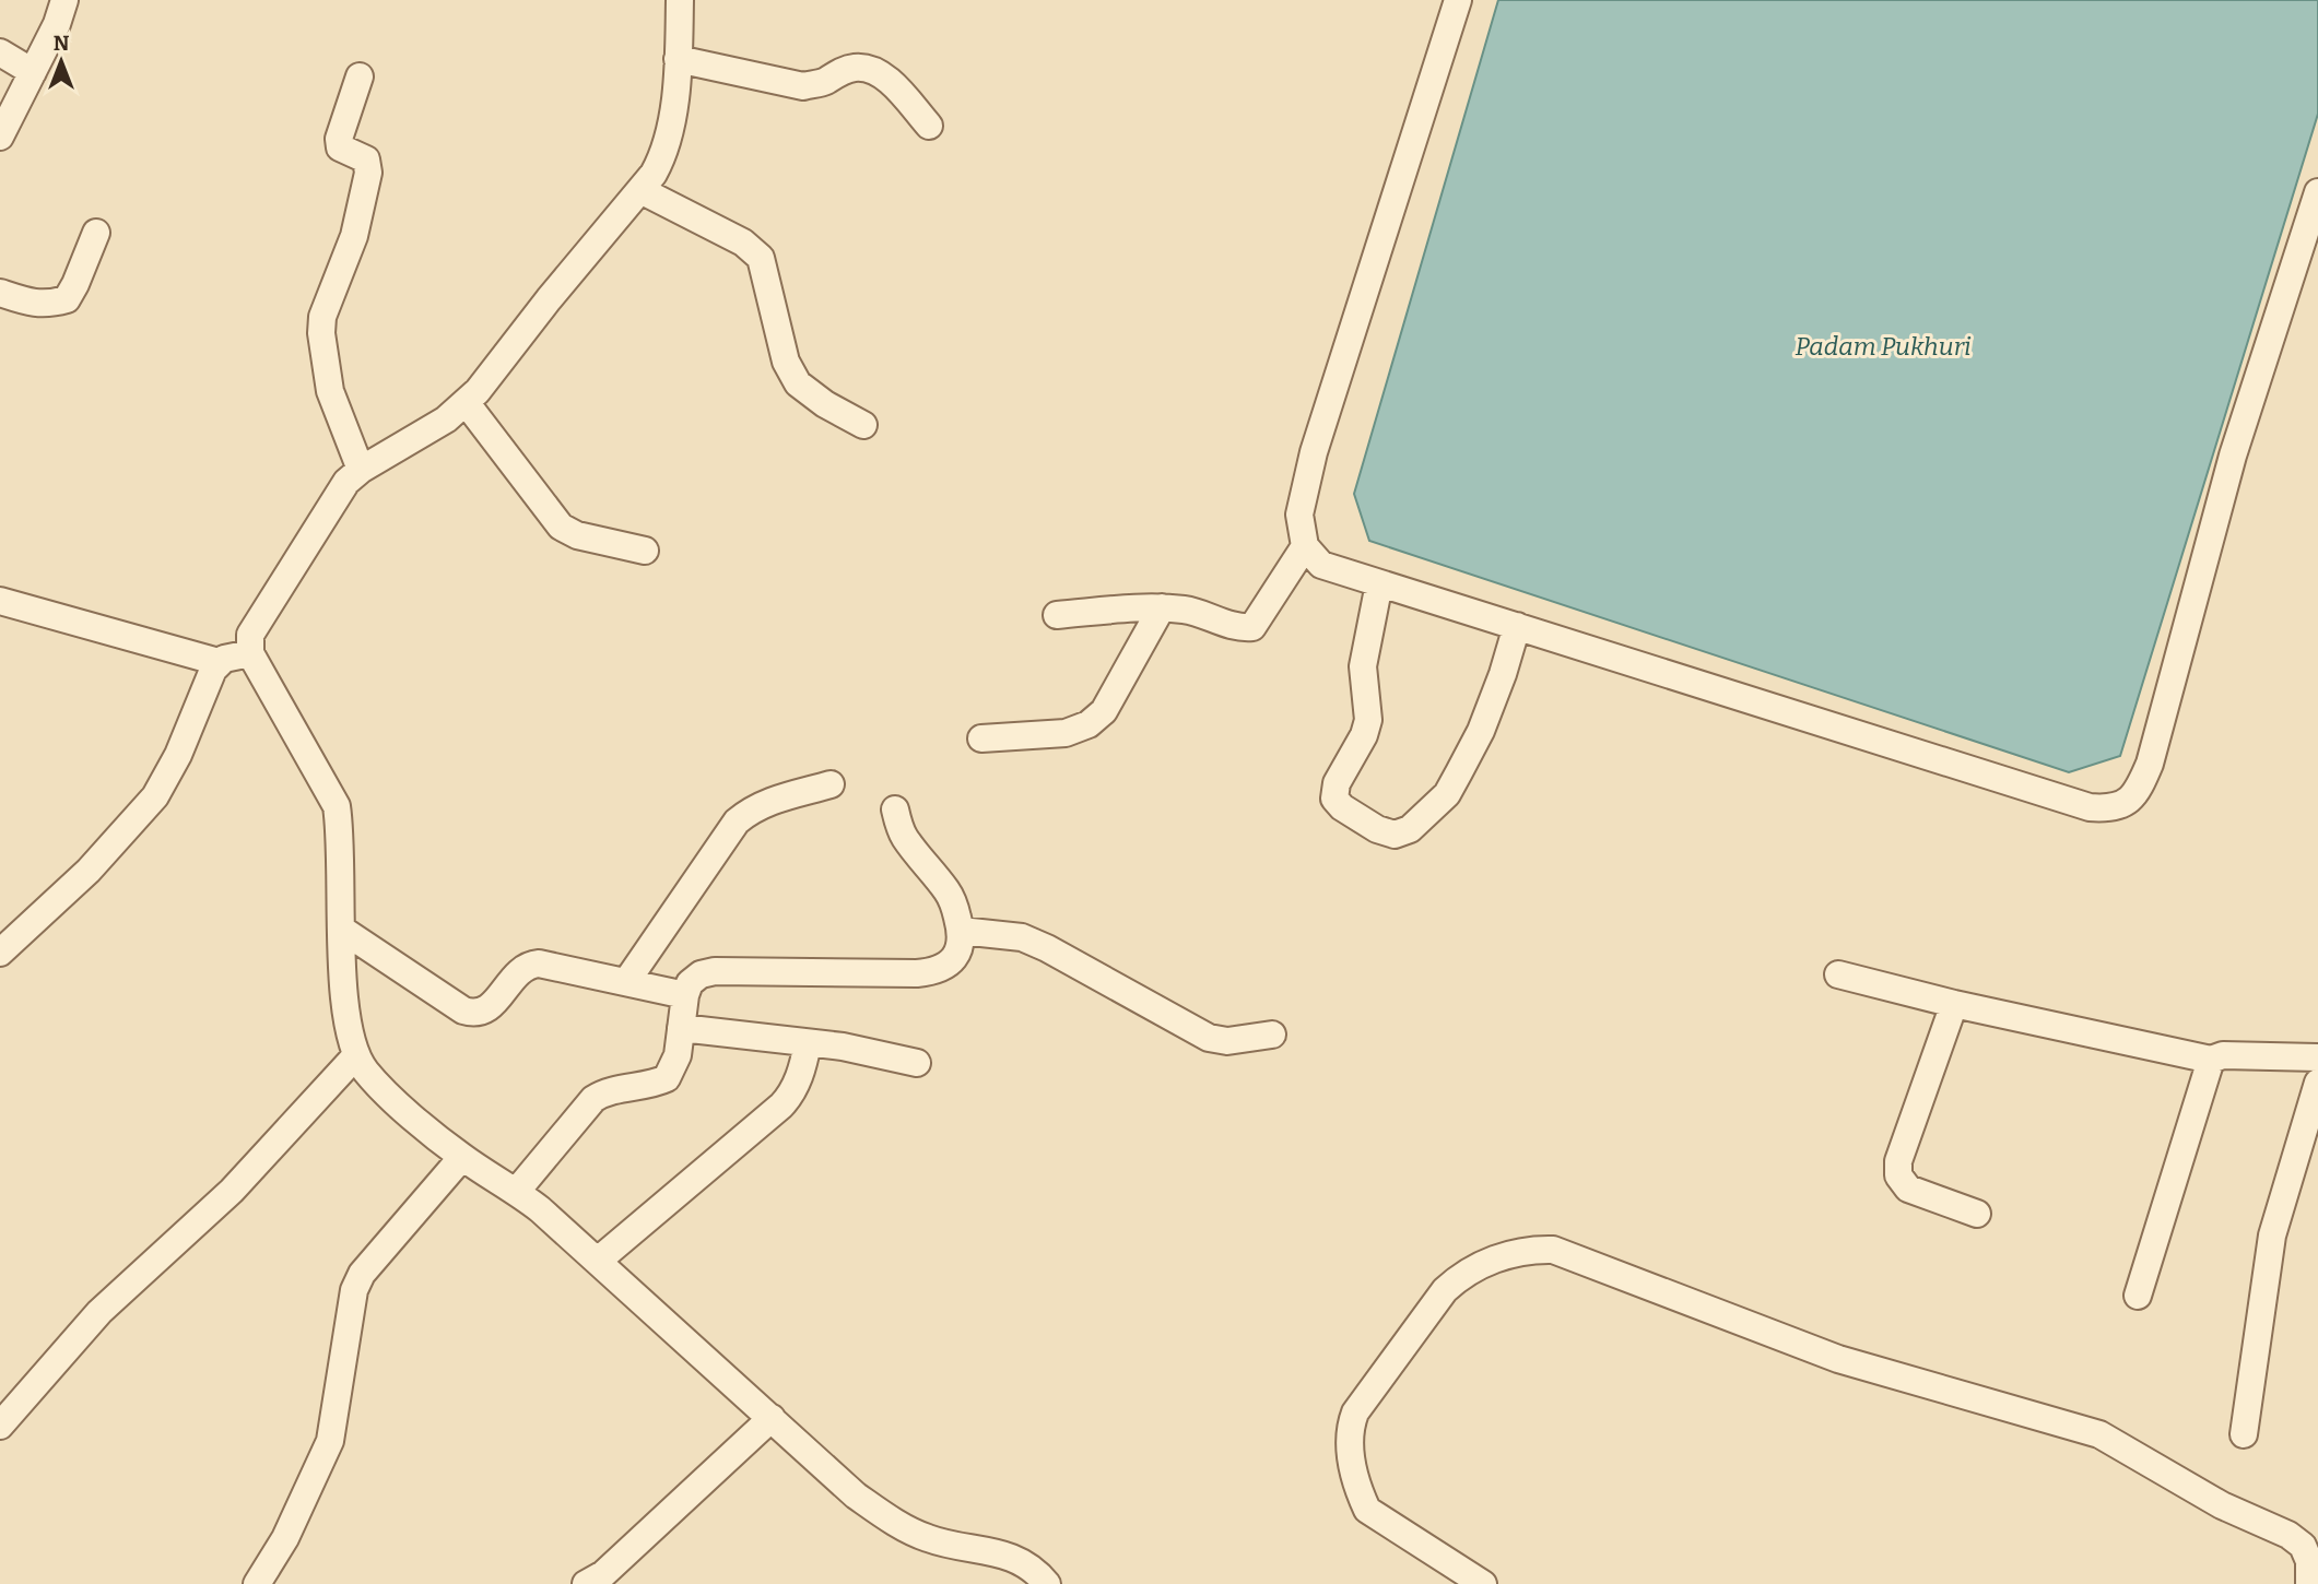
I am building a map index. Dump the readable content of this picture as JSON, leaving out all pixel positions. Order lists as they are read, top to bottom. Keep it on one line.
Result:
{"water":["Padam Pukhuri"],"north":"top"}
